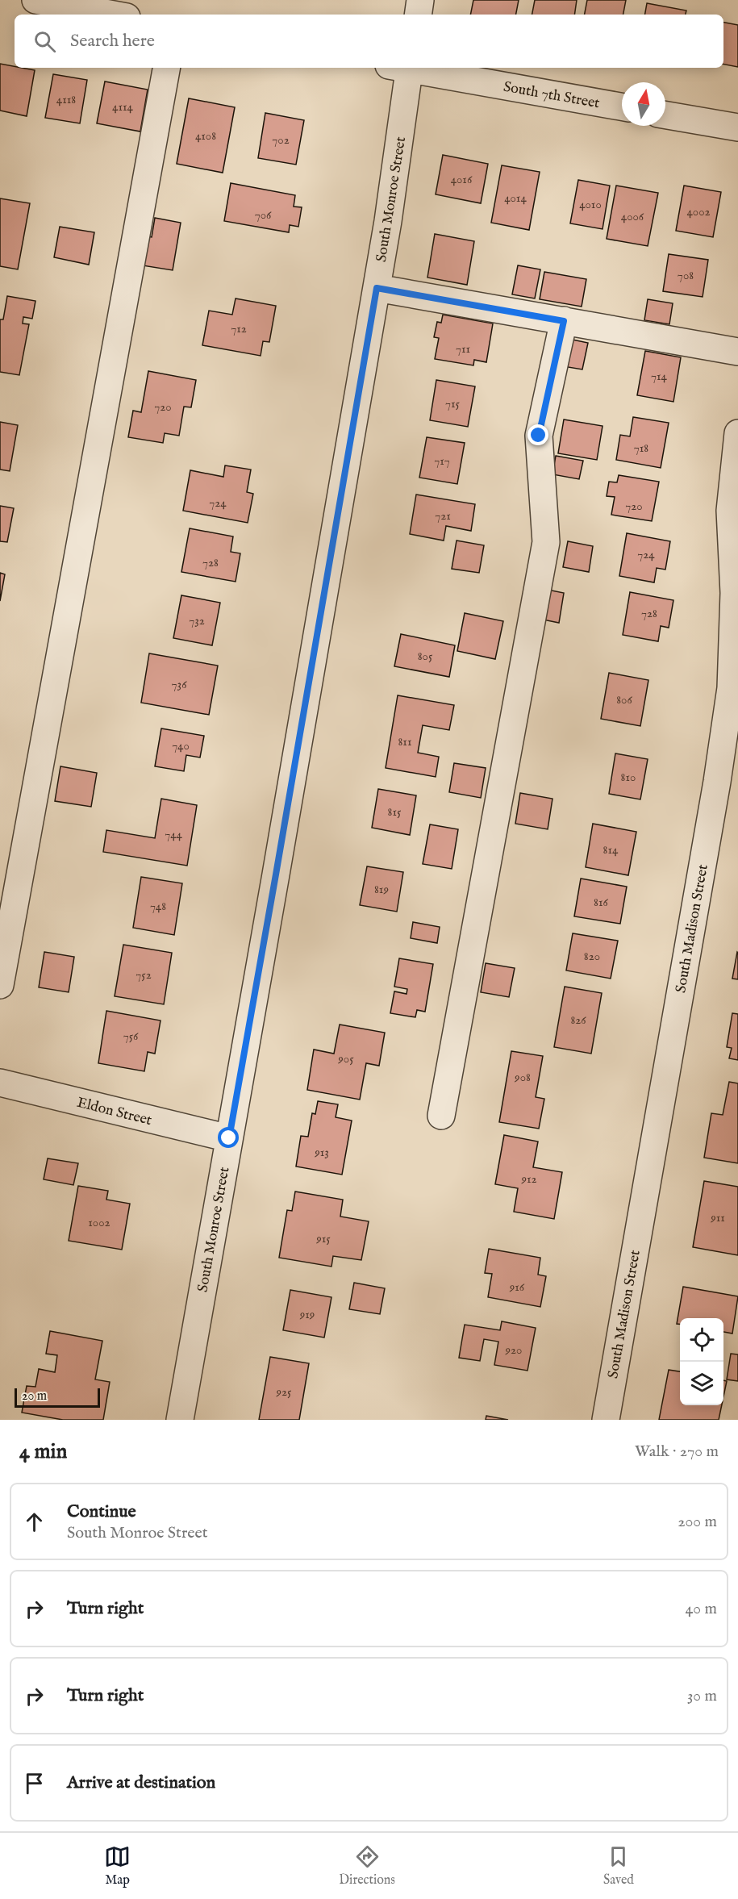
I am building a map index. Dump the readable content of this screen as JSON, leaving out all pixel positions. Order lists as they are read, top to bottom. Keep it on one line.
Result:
{"streets":{"street":["South 7th Street","South Monroe Street","South Madison Street","Eldon Street"]},"crossings":[["South Monroe Street","Eldon Street"]],"house_numbers":["4118","4114","4108","702","4016","4014","4010","4002","706","4006","708","712","711","714","715","720","718","717","724","720","721","724","728","728","732","805","736","806","811","740","810","815","744","814","819","816","748","820","752","826","756","905","908","913","912","911","1002","915","916","919","920","925"],"scale_bar":"20 m","north":"top","page":{"search":"Search here","scale":"20 m","heading":["4 min","Walk · 270 m"],"list":[["Continue","South Monroe Street","200 m"],["Turn right","40 m"],["Turn right","30 m"],"Arrive at destination"],"nav":["Map","Directions","Saved"]}}
